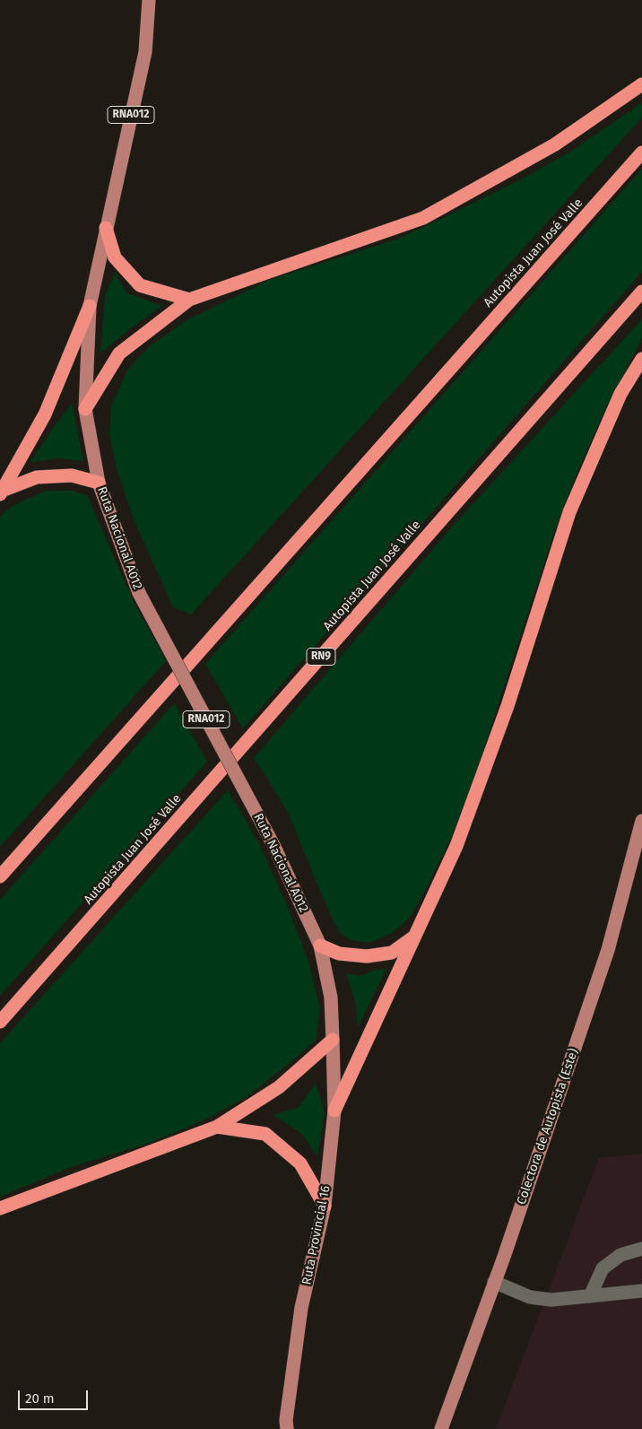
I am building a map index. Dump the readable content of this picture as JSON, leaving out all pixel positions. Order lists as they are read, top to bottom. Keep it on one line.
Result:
{"streets":{"highway":["Autopista Juan José Valle","RN9"],"main road":["RNA012","Ruta Nacional A012","Colectora de Autopista (Este)","Ruta Provincial 16"]},"crossings":[["Ruta Nacional A012","Ruta Provincial 16"]],"scale_bar":"20 m"}
